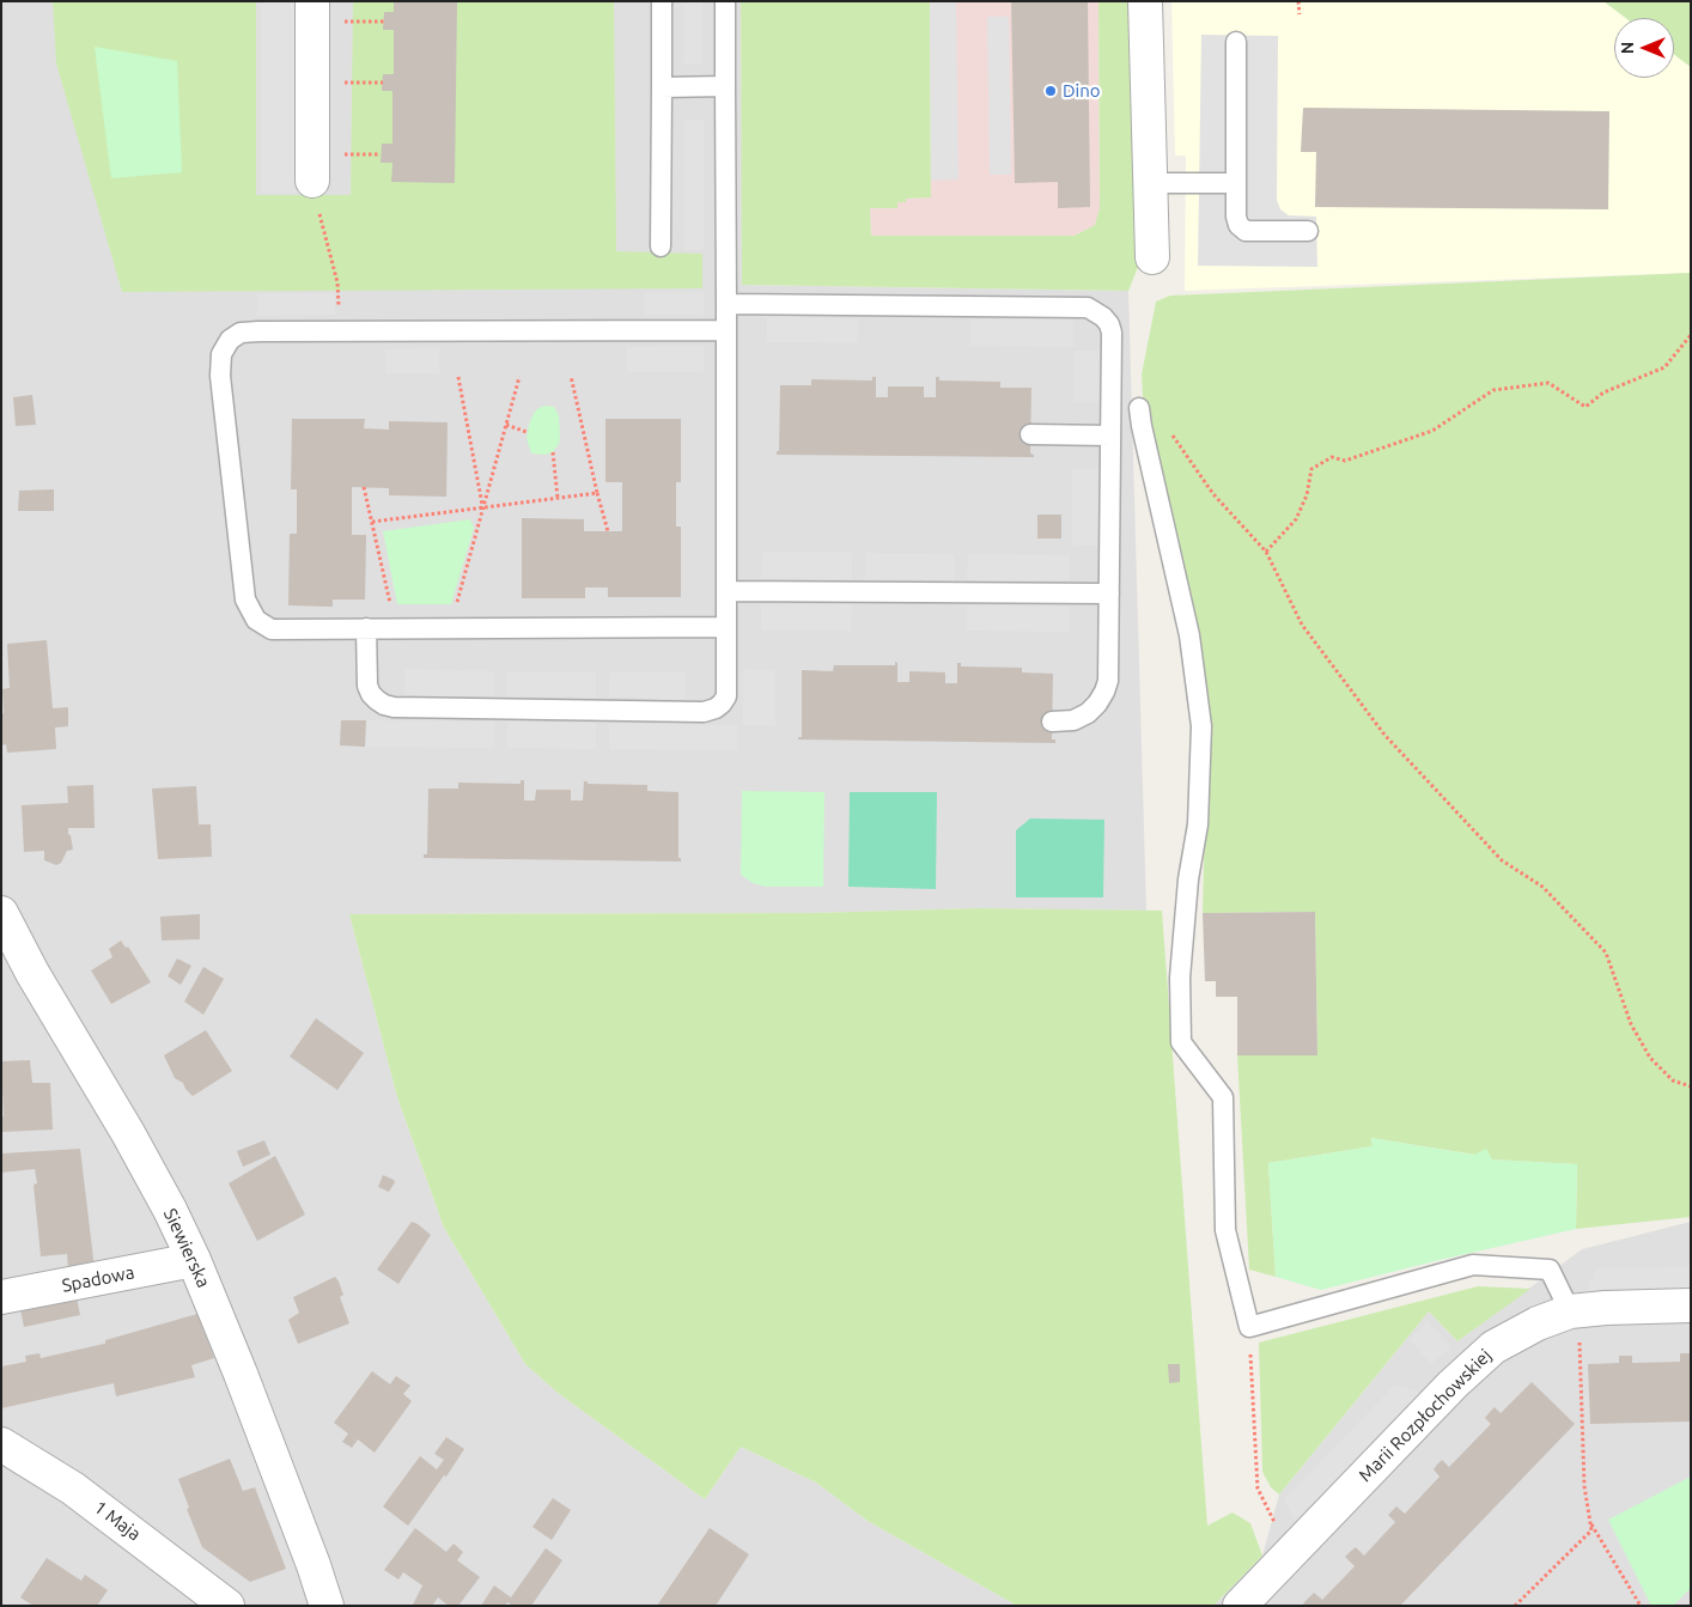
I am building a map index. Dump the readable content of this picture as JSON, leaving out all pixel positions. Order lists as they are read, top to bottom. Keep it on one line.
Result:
{"streets":{"street":["Siewierska","Spadowa","Marii Rozpłochowskiej","1 Maja"]},"crossings":[["Siewierska","Spadowa"]],"places":["Dino"],"north":"left"}
